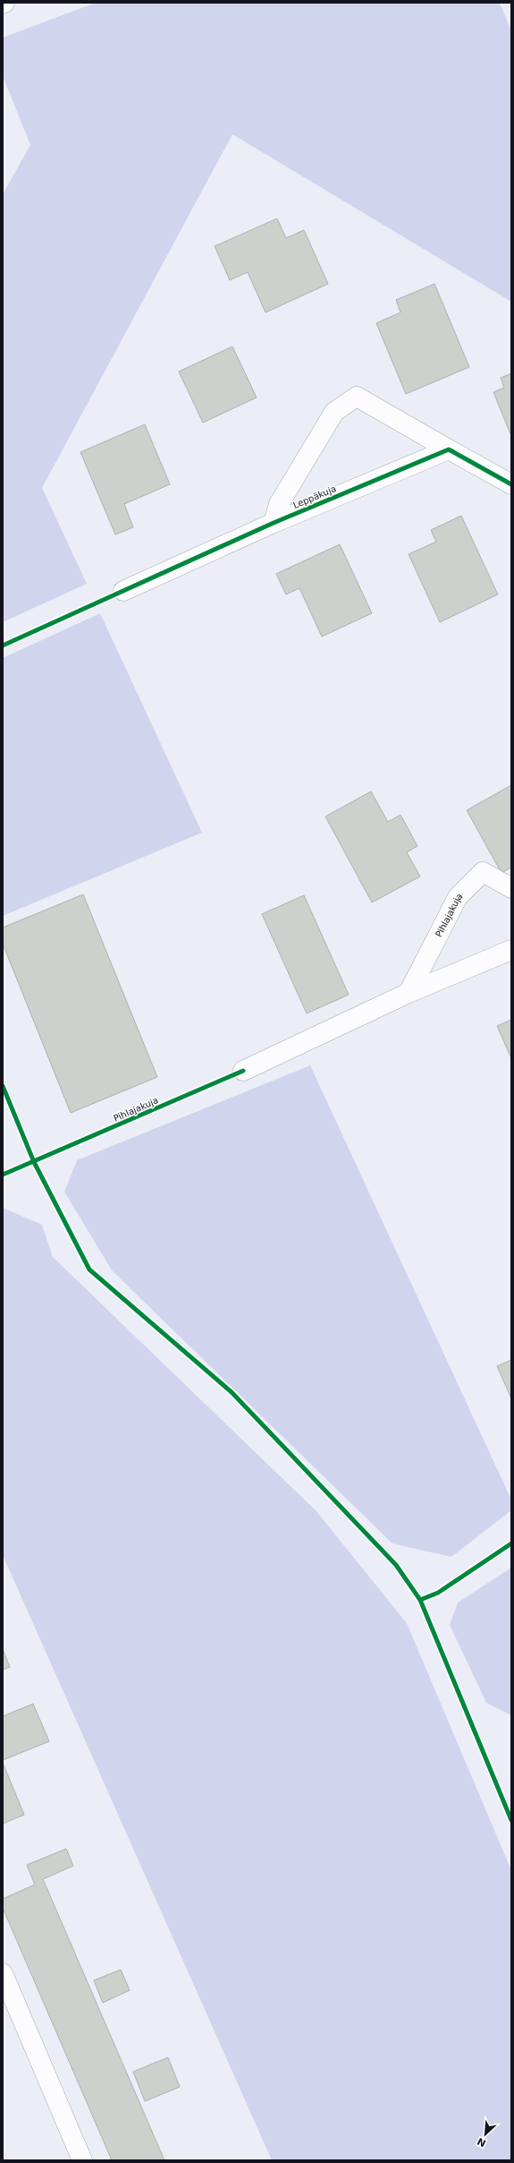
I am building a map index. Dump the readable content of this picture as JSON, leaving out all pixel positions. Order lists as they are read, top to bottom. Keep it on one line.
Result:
{"streets":{"street":["Leppäkuja","Pihlajakuja"]},"north":"bottom left"}
